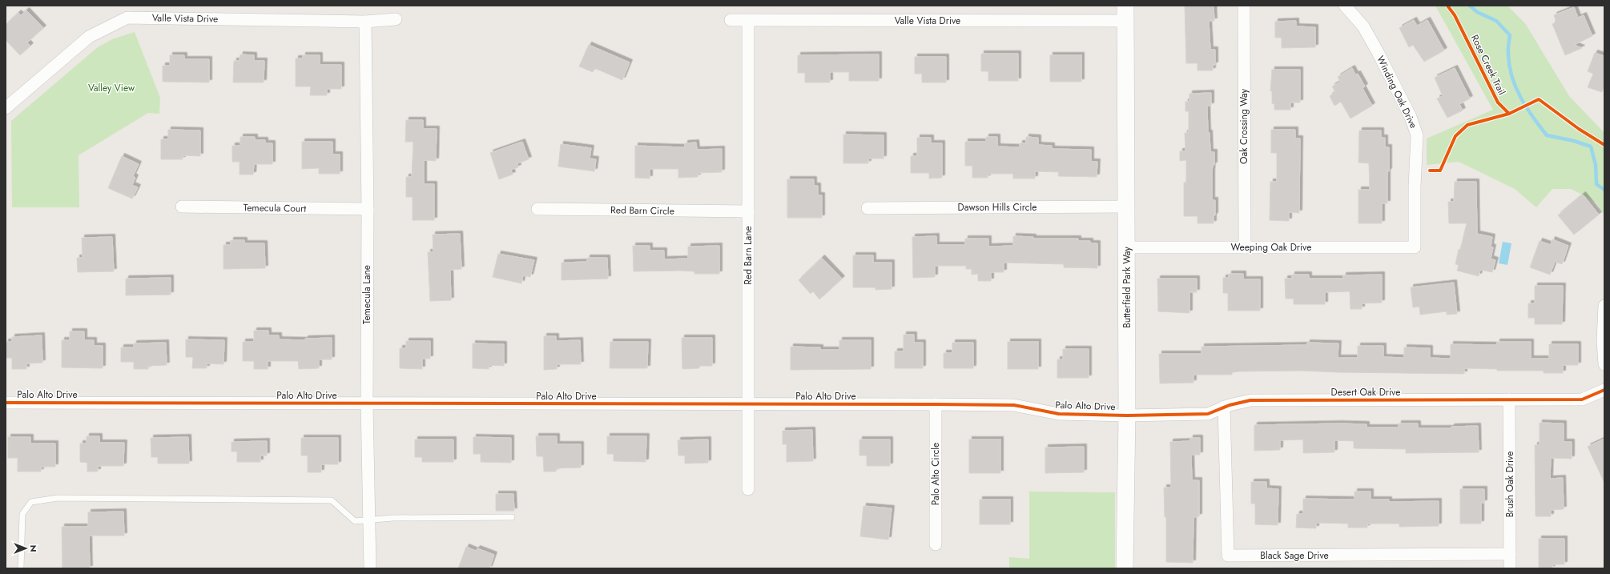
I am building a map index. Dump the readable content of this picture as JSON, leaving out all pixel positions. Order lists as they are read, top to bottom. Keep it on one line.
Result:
{"streets":{"street":["Valle Vista Drive","Winding Oak Drive","Oak Crossing Way","Dawson Hills Circle","Temecula Court","Red Barn Circle","Weeping Oak Drive","Red Barn Lane","Butterfield Park Way","Temecula Lane","Desert Oak Drive","Palo Alto Drive","Palo Alto Circle","Brush Oak Drive","Black Sage Drive"],"cycle path":["Rose Creek Trail"]},"crossings":[["Valle Vista Drive","Red Barn Lane"],["Valle Vista Drive","Butterfield Park Way"],["Valle Vista Drive","Temecula Lane"],["Winding Oak Drive","Weeping Oak Drive"],["Oak Crossing Way","Weeping Oak Drive"],["Dawson Hills Circle","Butterfield Park Way"],["Temecula Court","Temecula Lane"],["Red Barn Circle","Red Barn Lane"],["Weeping Oak Drive","Butterfield Park Way"],["Red Barn Lane","Palo Alto Drive"],["Butterfield Park Way","Desert Oak Drive"],["Butterfield Park Way","Palo Alto Drive"],["Temecula Lane","Palo Alto Drive"],["Desert Oak Drive","Palo Alto Drive"],["Desert Oak Drive","Brush Oak Drive"],["Desert Oak Drive","Black Sage Drive"],["Palo Alto Drive","Palo Alto Circle"],["Brush Oak Drive","Black Sage Drive"]],"parks":["Valley View"],"north":"right"}
